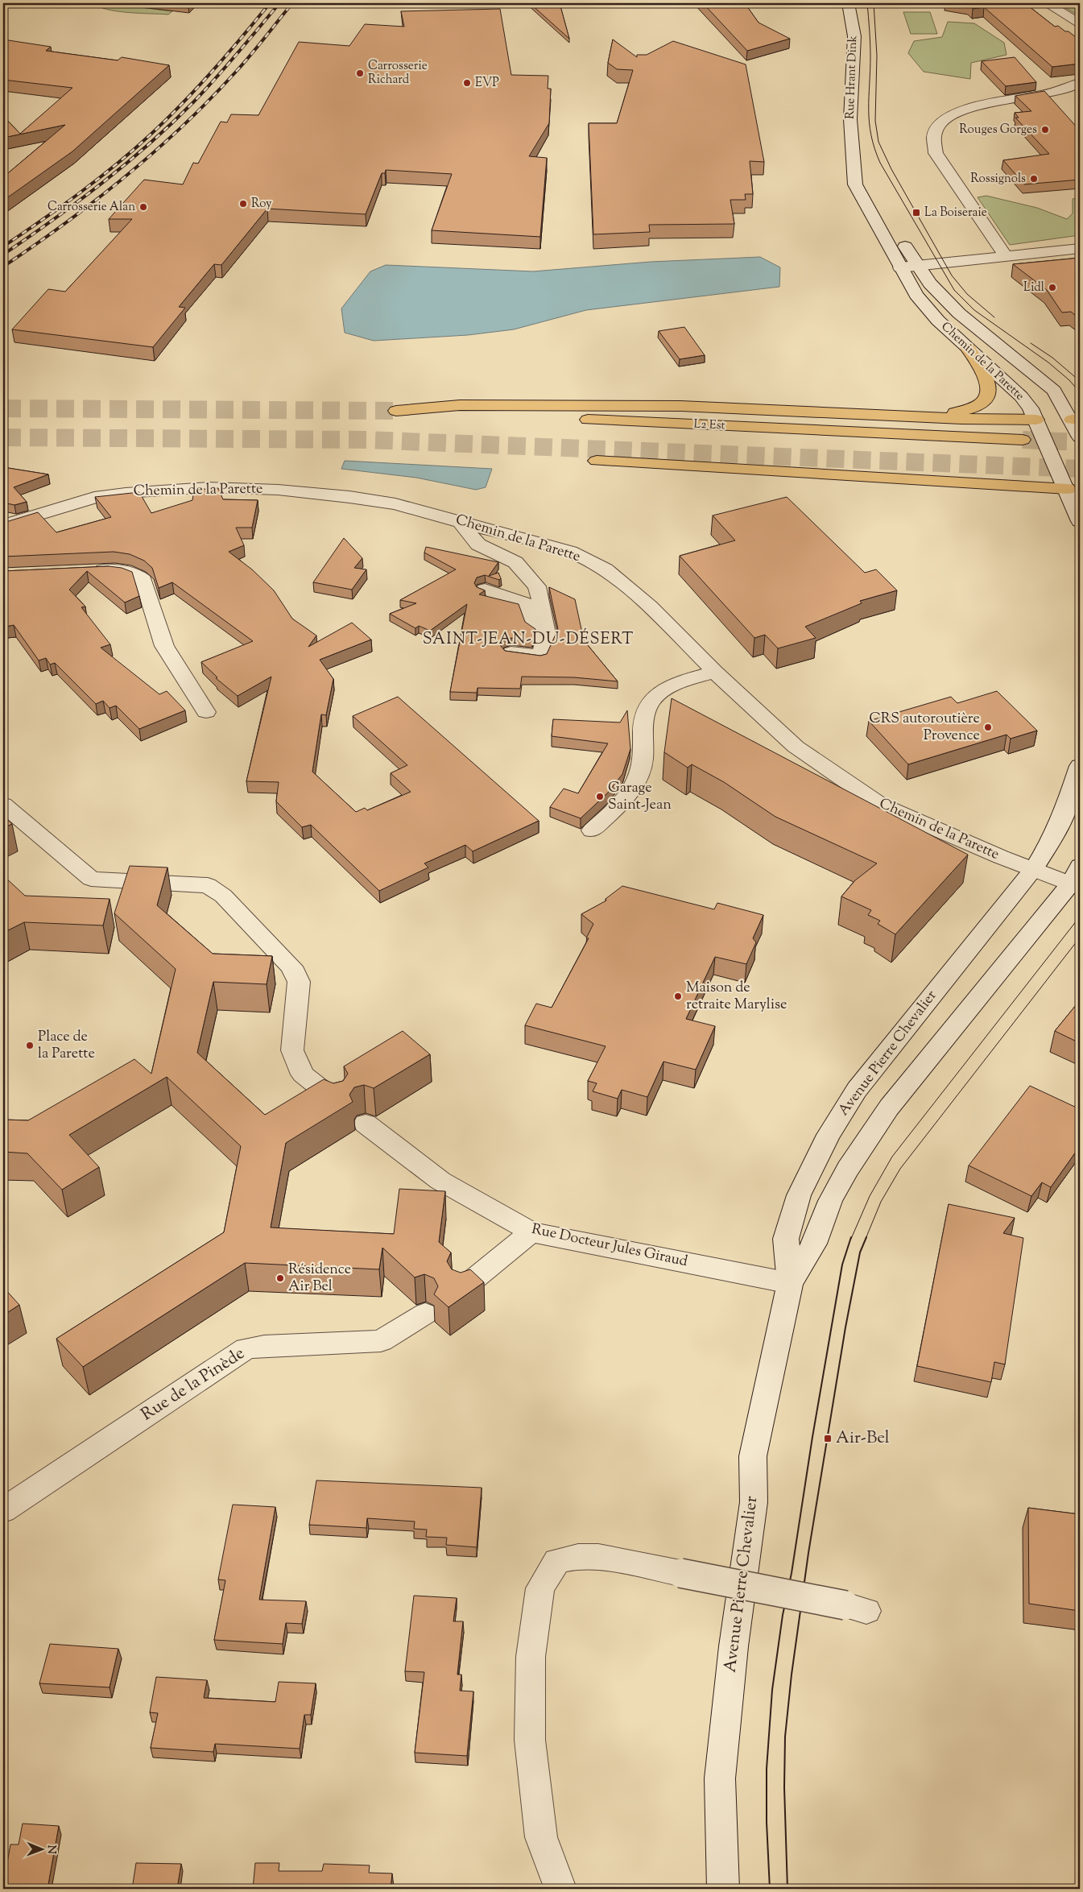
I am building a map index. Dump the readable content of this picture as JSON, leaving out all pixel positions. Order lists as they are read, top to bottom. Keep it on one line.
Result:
{"streets":{"highway":["L2 Est"],"street":["Rue Hrant Dink","Chemin de la Parette","Avenue Pierre Chevalier","Rue Docteur Jules Giraud","Rue de la Pinède"]},"crossings":[["Rue Hrant Dink","Chemin de la Parette"],["Chemin de la Parette","Avenue Pierre Chevalier"],["Avenue Pierre Chevalier","Rue Docteur Jules Giraud"]],"districts":["SAINT-JEAN-DU-DÉSERT"],"places":{"other":["Carrosserie Richard","EVP","Rouges Gorges","Rossignols","Roy","Carrosserie Alan","Lidl","CRS autoroutière Provence","Garage Saint-Jean","Maison de retraite Marylise","Place de la Parette","Résidence Air Bel"],"transit":["La Boiseraie","Air-Bel"]},"north":"right"}
